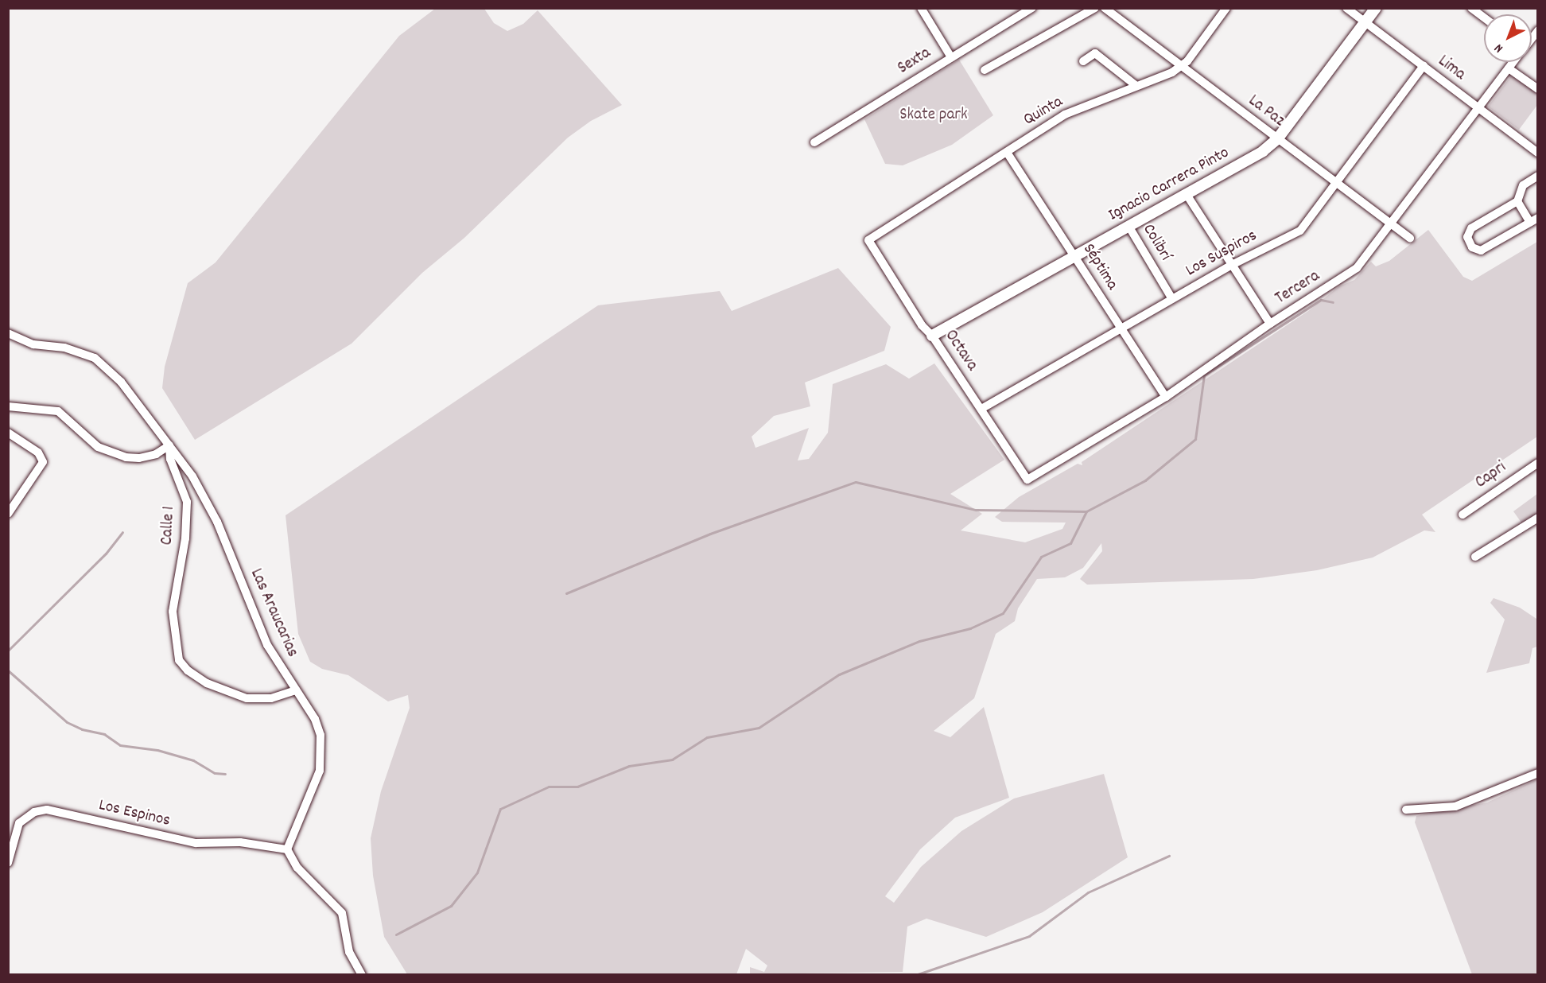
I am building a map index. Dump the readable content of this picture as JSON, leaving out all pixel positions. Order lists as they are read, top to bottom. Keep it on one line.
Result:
{"streets":{"street":["Sexta","Lima","Quinta","La Paz","Ignacio Carrera Pinto","Colibrí","Los Suspiros","Séptima","Tercera","Octava","Capri","Calle 1","Las Araucarias","Los Espinos"]},"crossings":[["Lima","Ignacio Carrera Pinto"],["Lima","Los Suspiros"],["Lima","Tercera"],["Quinta","La Paz"],["Quinta","Séptima"],["Quinta","Octava"],["La Paz","Ignacio Carrera Pinto"],["La Paz","Los Suspiros"],["La Paz","Tercera"],["Ignacio Carrera Pinto","Colibrí"],["Ignacio Carrera Pinto","Séptima"],["Ignacio Carrera Pinto","Octava"],["Colibrí","Los Suspiros"],["Los Suspiros","Séptima"],["Los Suspiros","Octava"],["Séptima","Tercera"],["Tercera","Octava"],["Calle 1","Las Araucarias"],["Las Araucarias","Los Espinos"]],"parks":["Skate park"],"north":"bottom left"}
